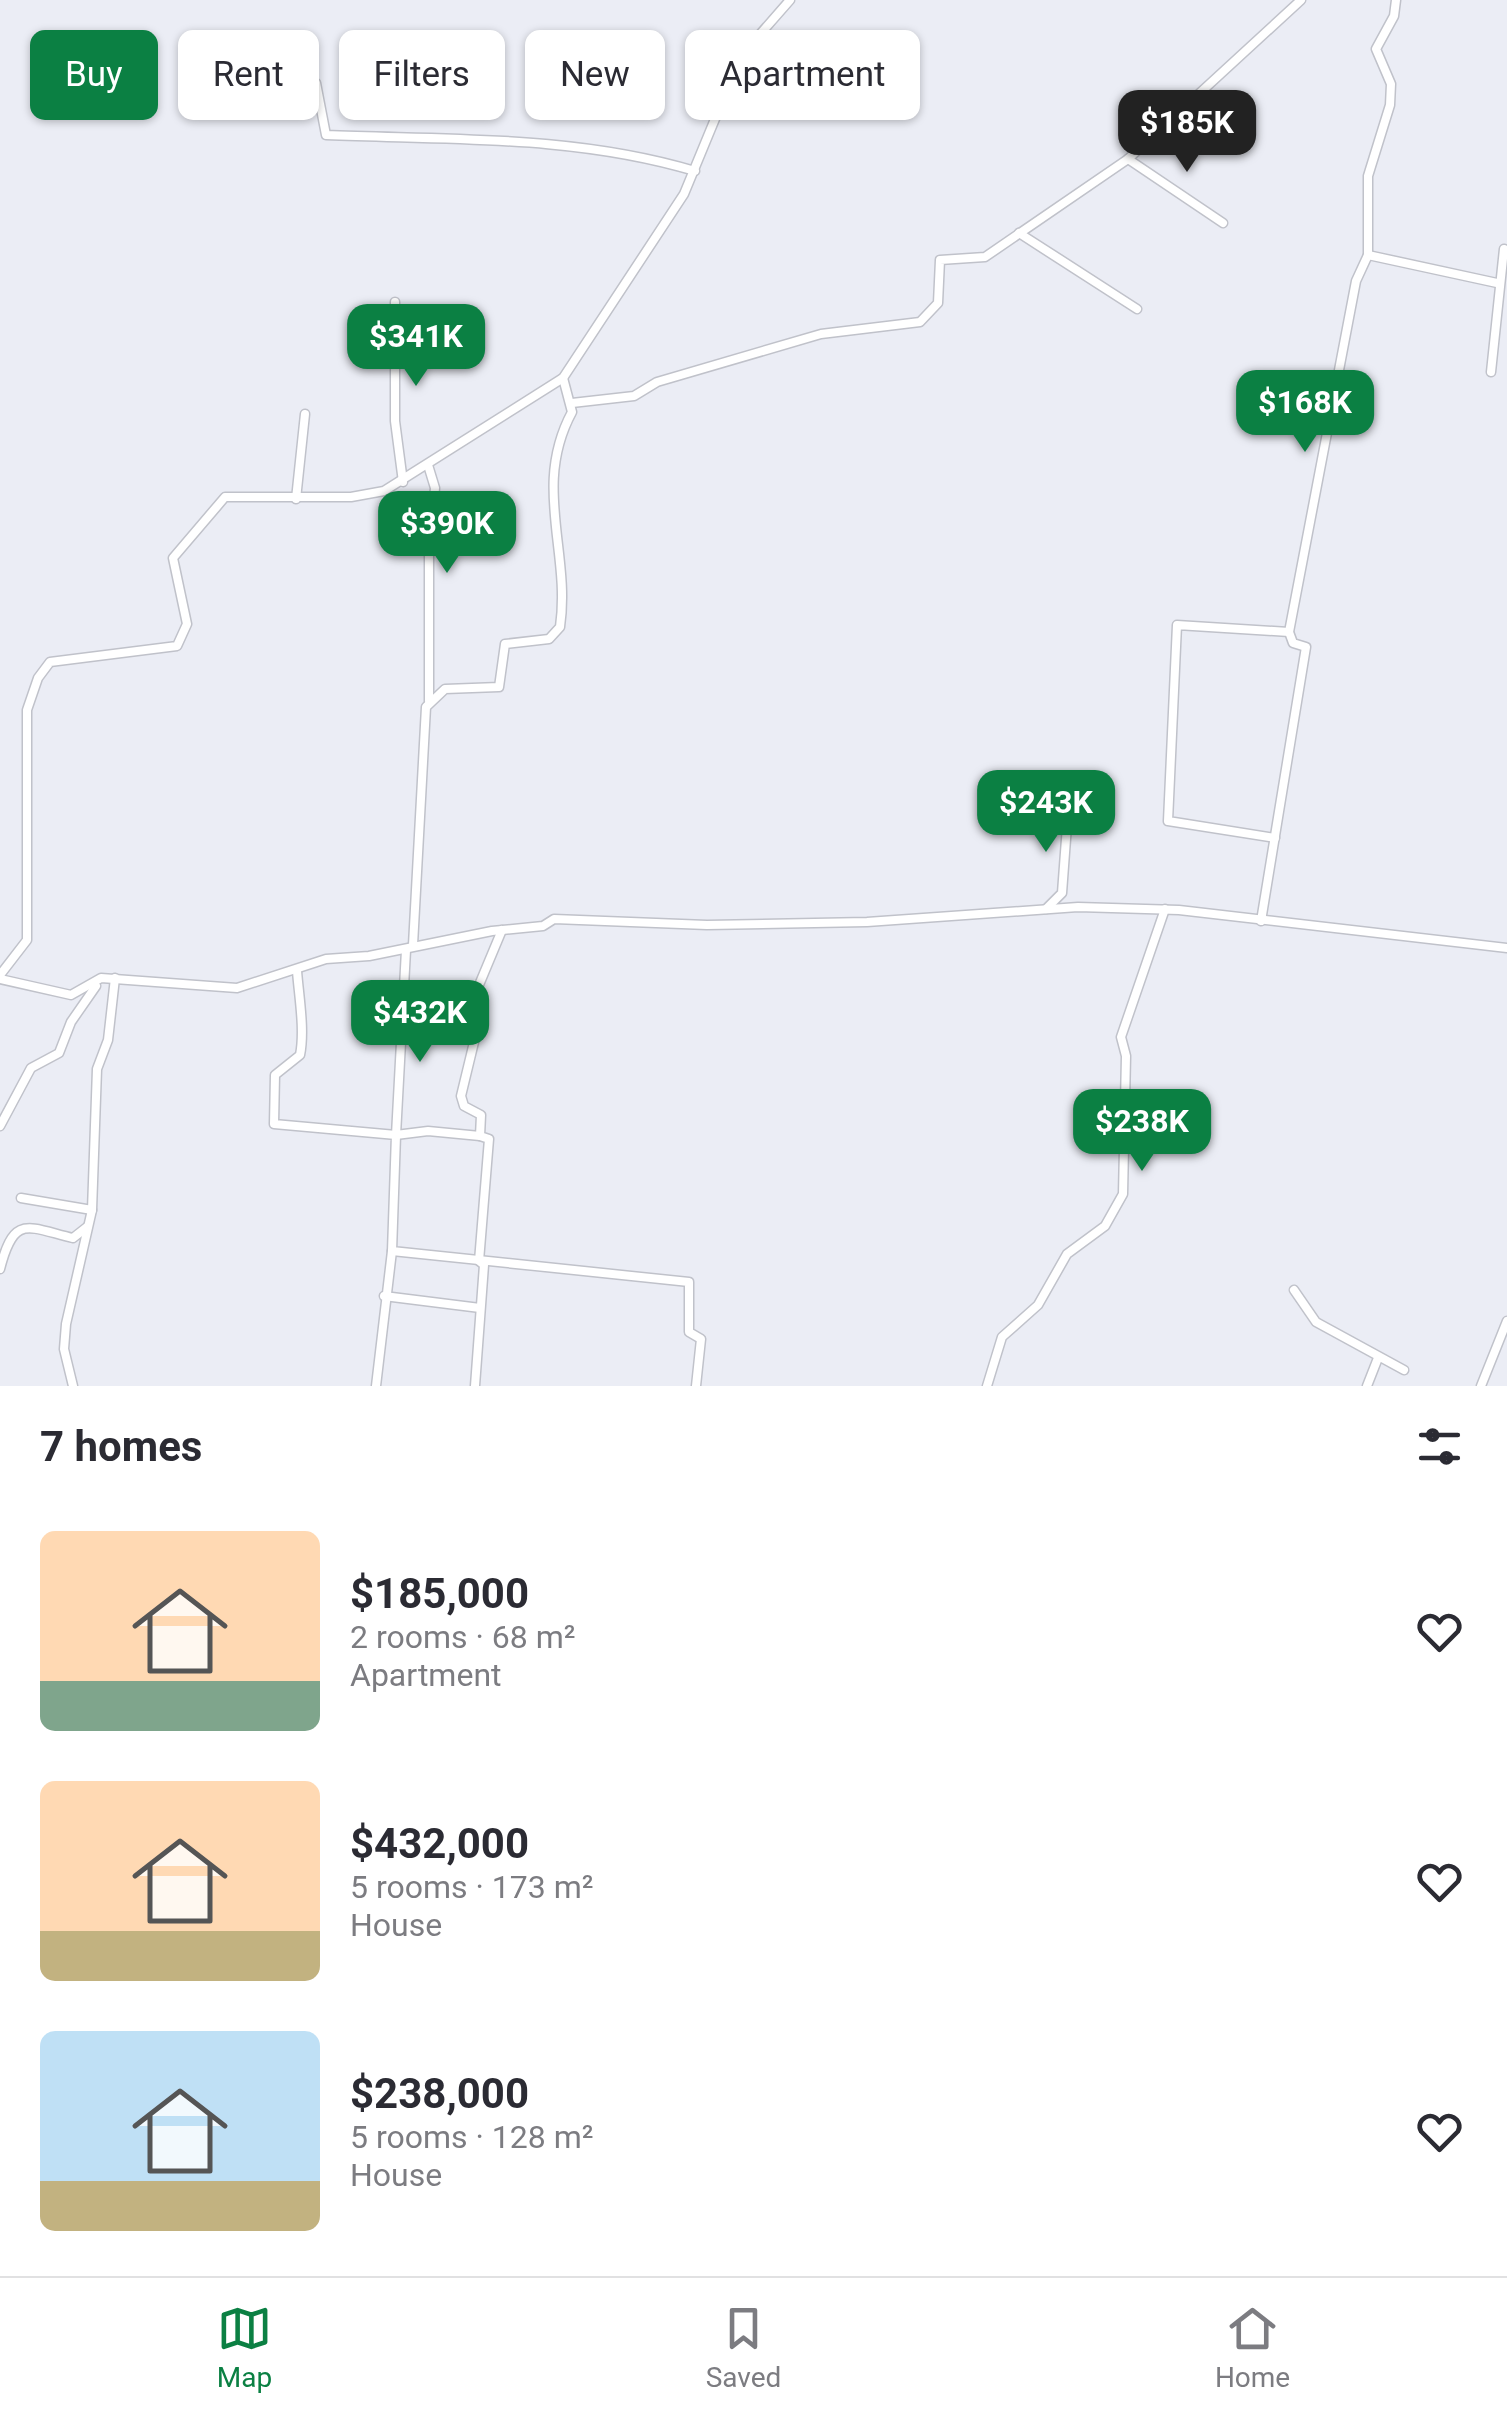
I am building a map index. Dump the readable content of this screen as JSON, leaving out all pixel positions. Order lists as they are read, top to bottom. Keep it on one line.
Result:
{"page":{"chip":["Buy","Rent","Filters","New","Apartment"],"price":["$185K","$341K","$168K","$390K","$243K","$432K","$238K"],"heading":"7 homes","list":[{"name":"$185,000","note":"2 rooms · 68 m² · Apartment"},{"name":"$432,000","note":"5 rooms · 173 m² · House"},{"name":"$238,000","note":"5 rooms · 128 m² · House"}],"tabs":["Map","Saved","Home"]}}
